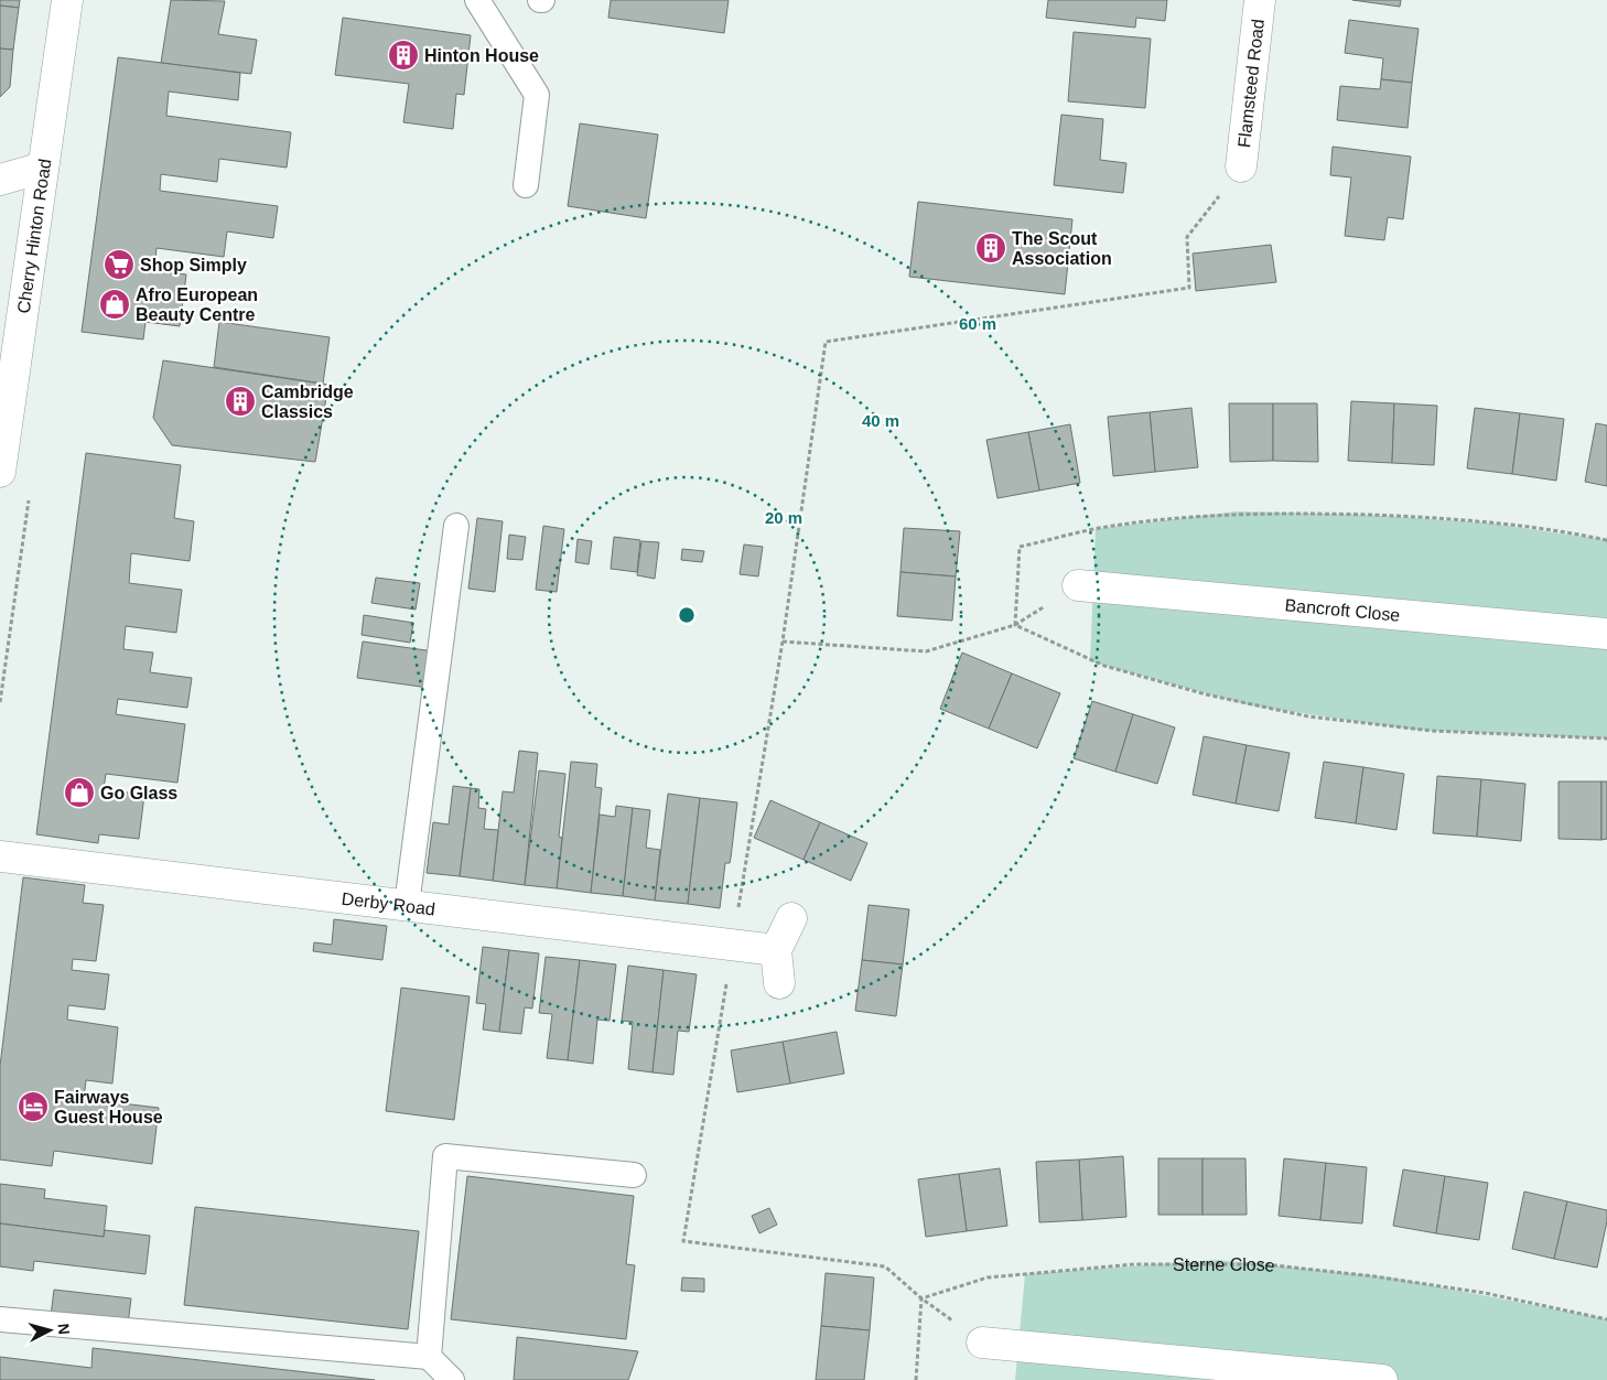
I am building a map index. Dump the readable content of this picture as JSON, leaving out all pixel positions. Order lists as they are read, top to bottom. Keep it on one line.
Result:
{"streets":{"street":["Flamsteed Road","Cherry Hinton Road","Bancroft Close","Derby Road"],"path":["Sterne Close"]},"places":{"building":["Hinton House","The Scout Association","Cambridge Classics"],"supermarket":["Shop Simply"],"shop":["Afro European Beauty Centre","Go Glass"],"hotel":["Fairways Guest House"]},"north":"right","rings":["60 m","40 m","20 m"]}
